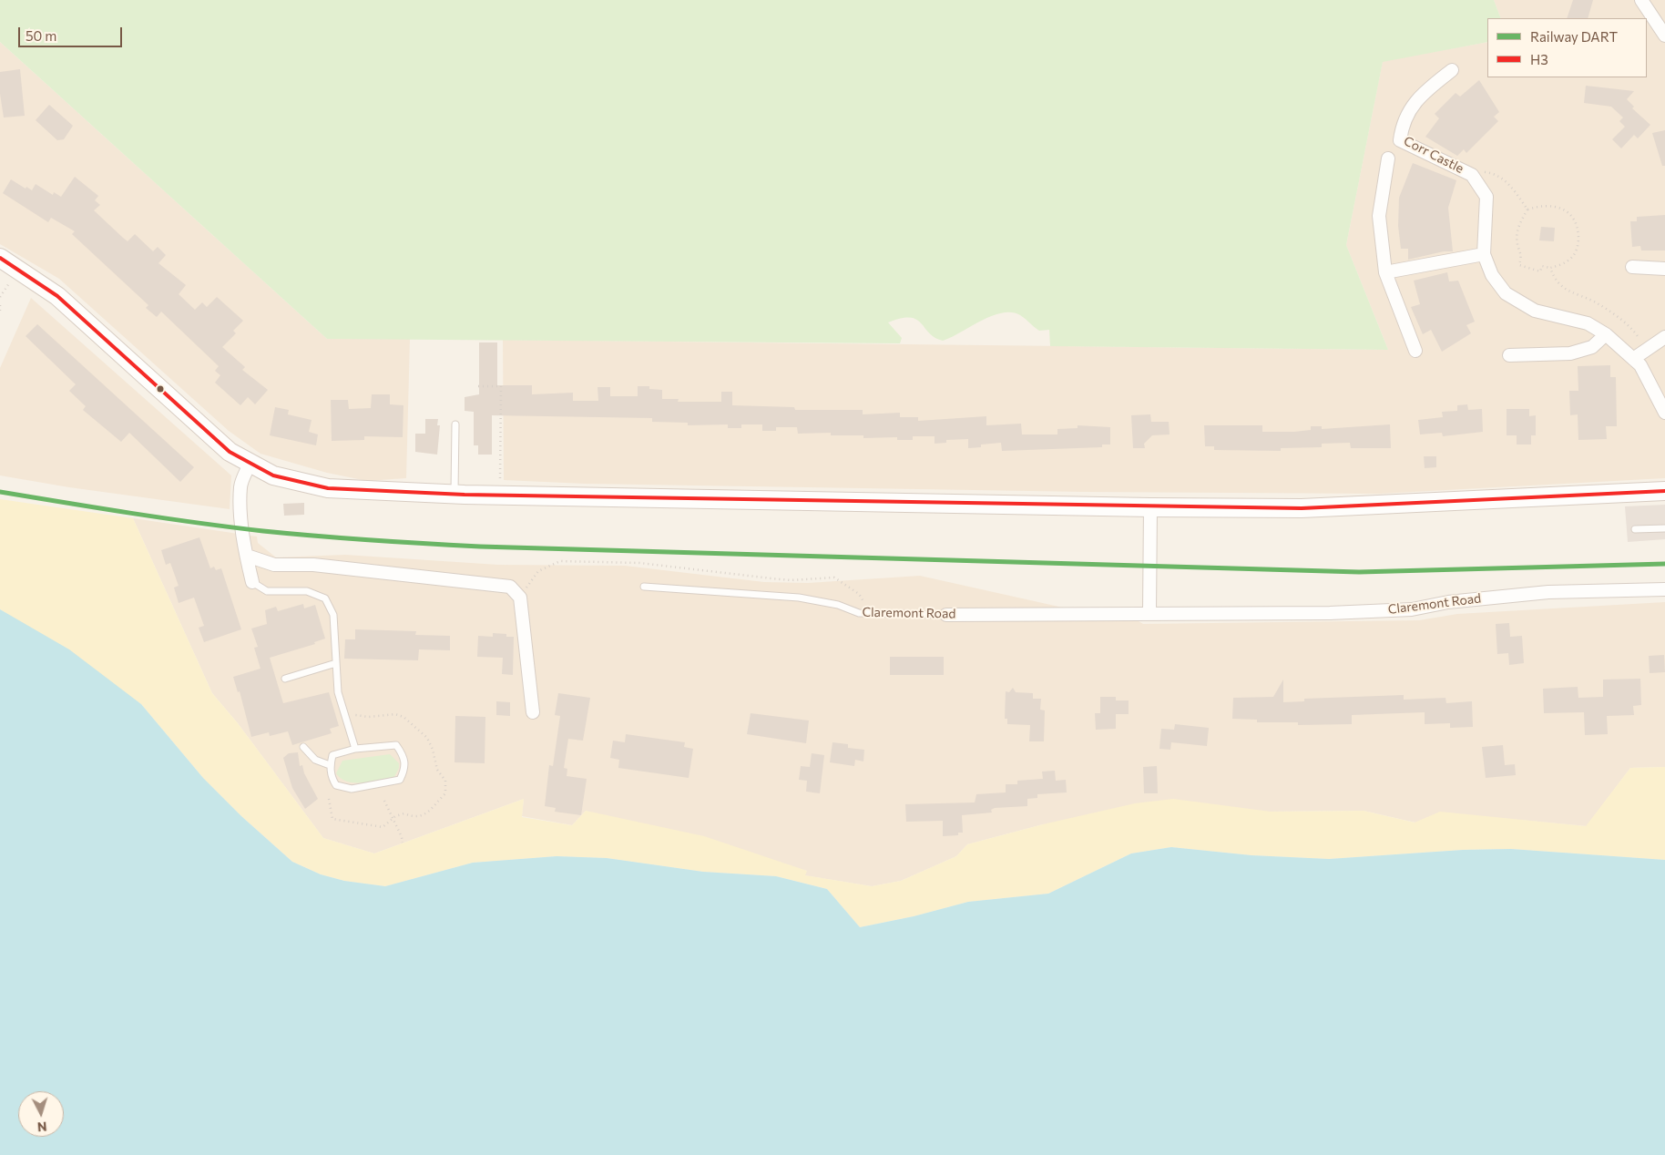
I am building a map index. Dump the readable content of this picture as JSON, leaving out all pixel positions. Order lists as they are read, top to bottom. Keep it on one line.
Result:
{"streets":{"street":["Corr Castle","Claremont Road"]},"lines":["transit line H3","rail line DART"],"legend":["Railway DART","H3"],"scale_bar":"50 m","north":"bottom"}
